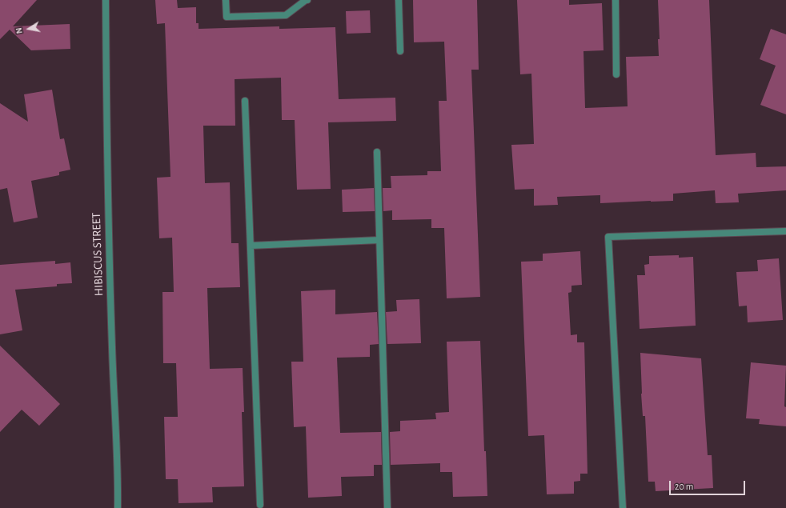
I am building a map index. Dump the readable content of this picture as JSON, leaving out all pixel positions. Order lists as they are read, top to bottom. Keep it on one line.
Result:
{"streets":{"street":["HIBISCUS STREET"]},"scale_bar":"20 m","north":"left"}
